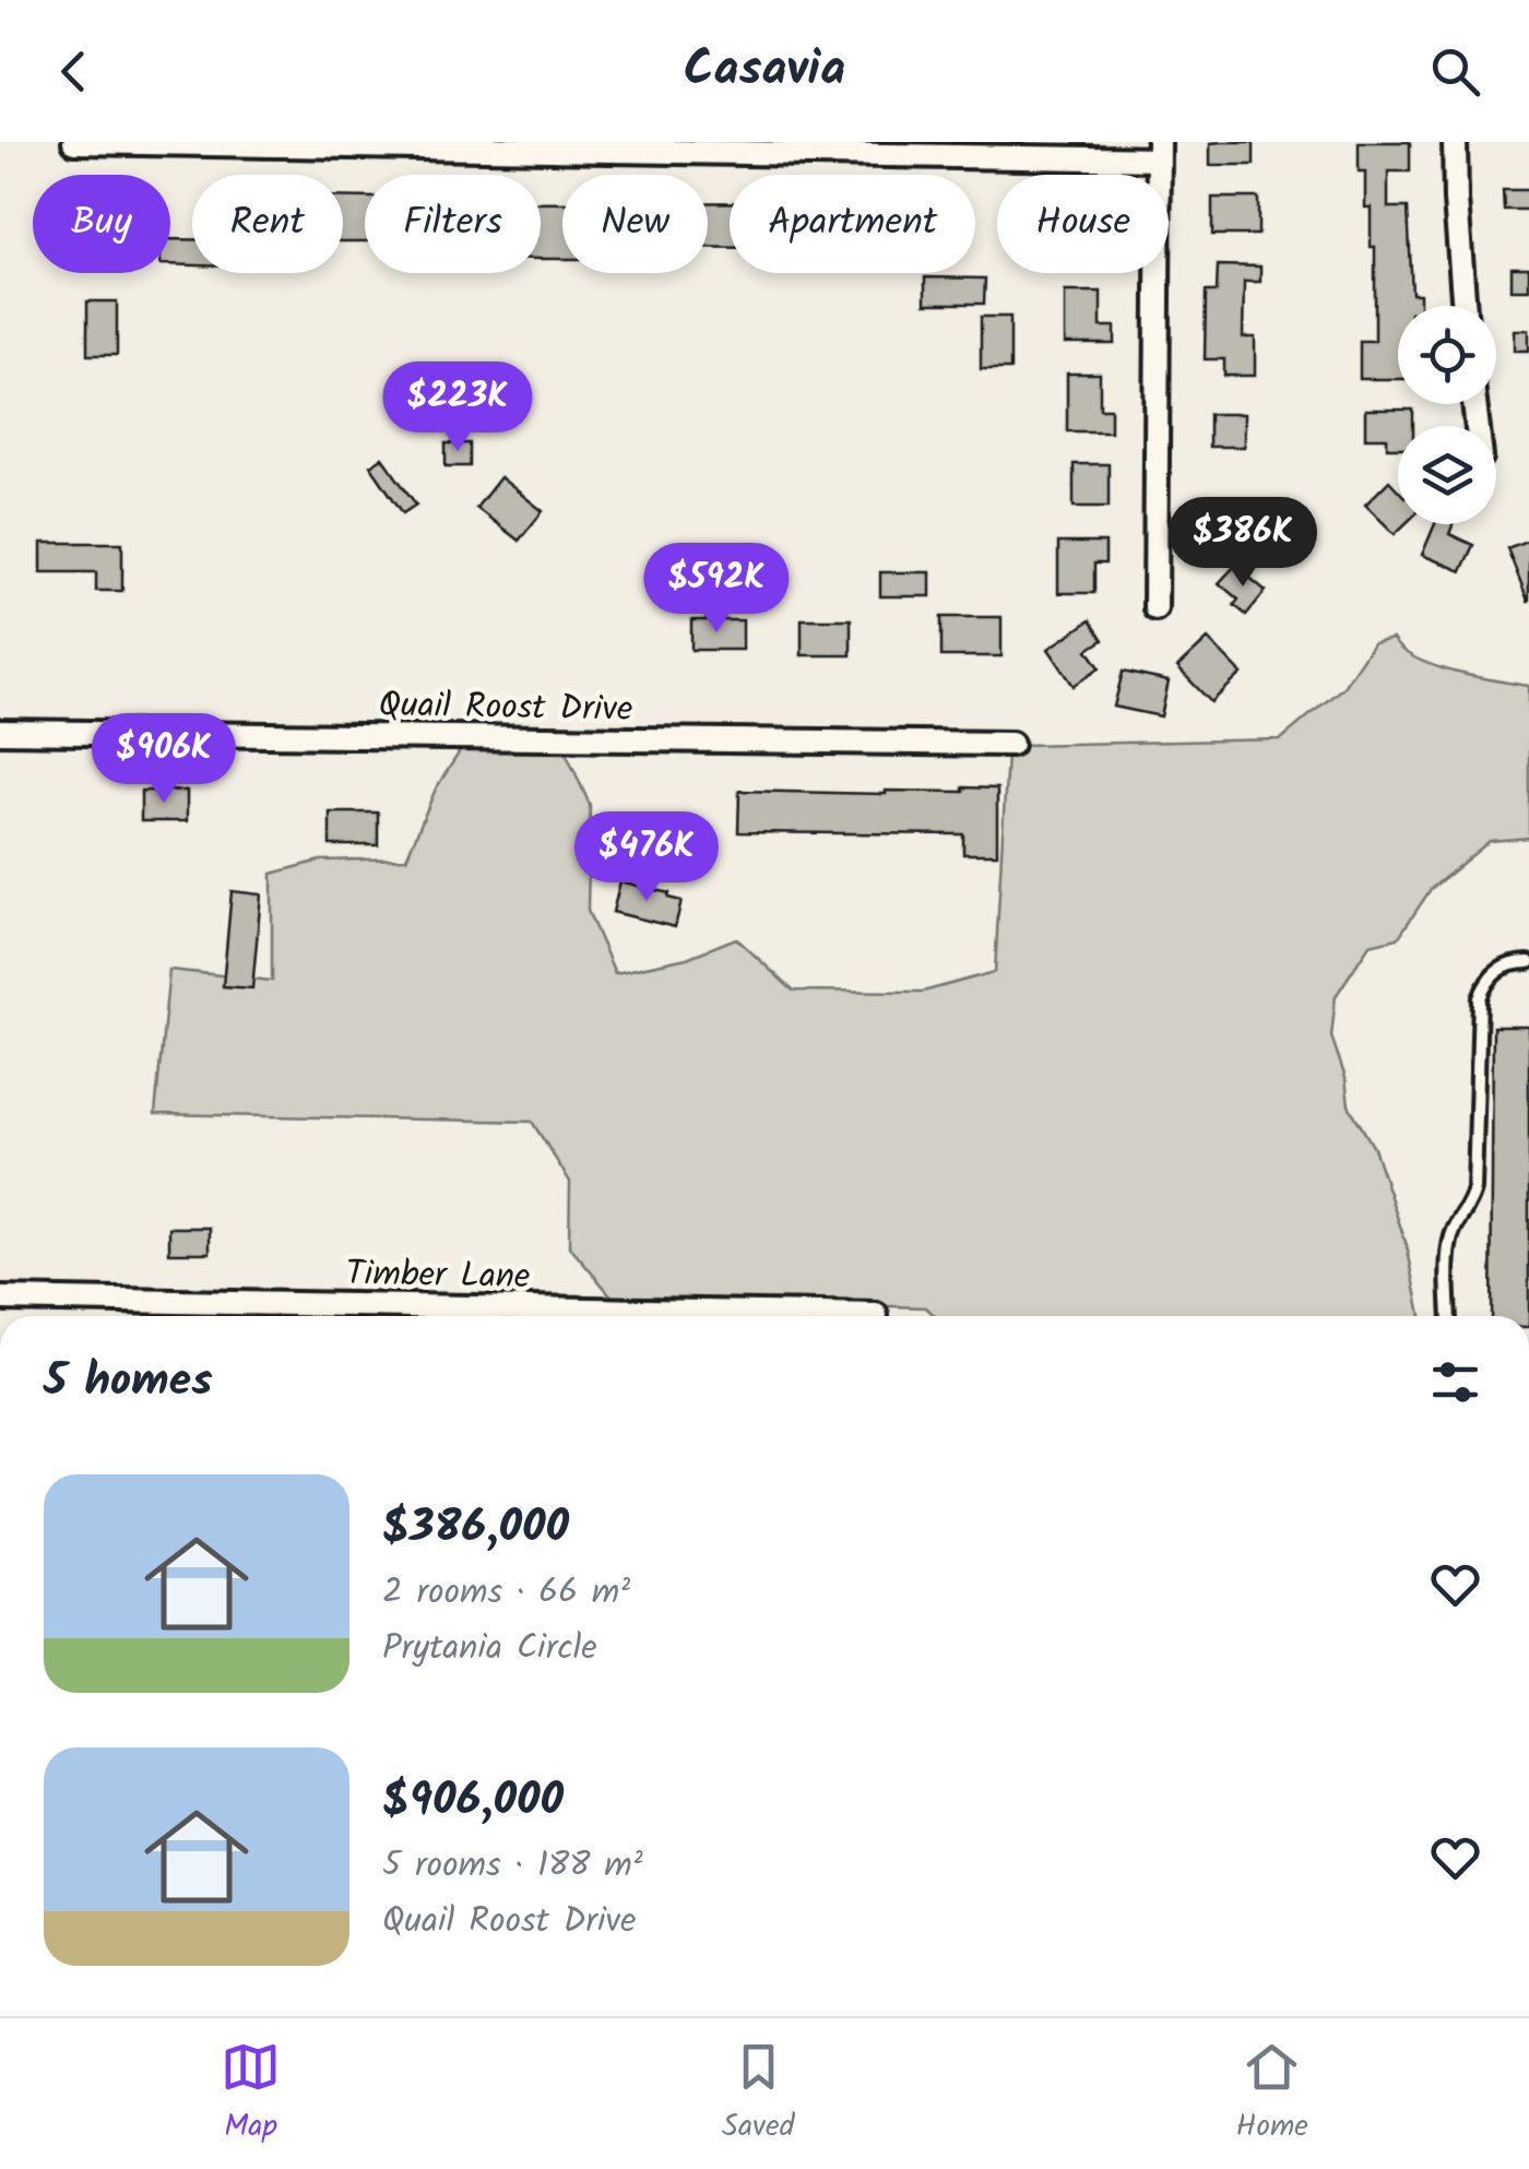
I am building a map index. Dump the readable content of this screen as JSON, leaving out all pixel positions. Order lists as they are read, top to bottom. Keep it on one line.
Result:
{"streets":{"street":["Quail Roost Drive","Timber Lane"]},"page":{"header":"Casavia","chip":["Buy","Rent","Filters","New","Apartment","House"],"price":["$223K","$386K","$592K","$906K","$476K"],"heading":"5 homes","list":[{"name":"$386,000","note":"2 rooms · 66 m² · Prytania Circle"},{"name":"$906,000","note":"5 rooms · 188 m² · Quail Roost Drive"}],"tabs":["Map","Saved","Home"]}}
